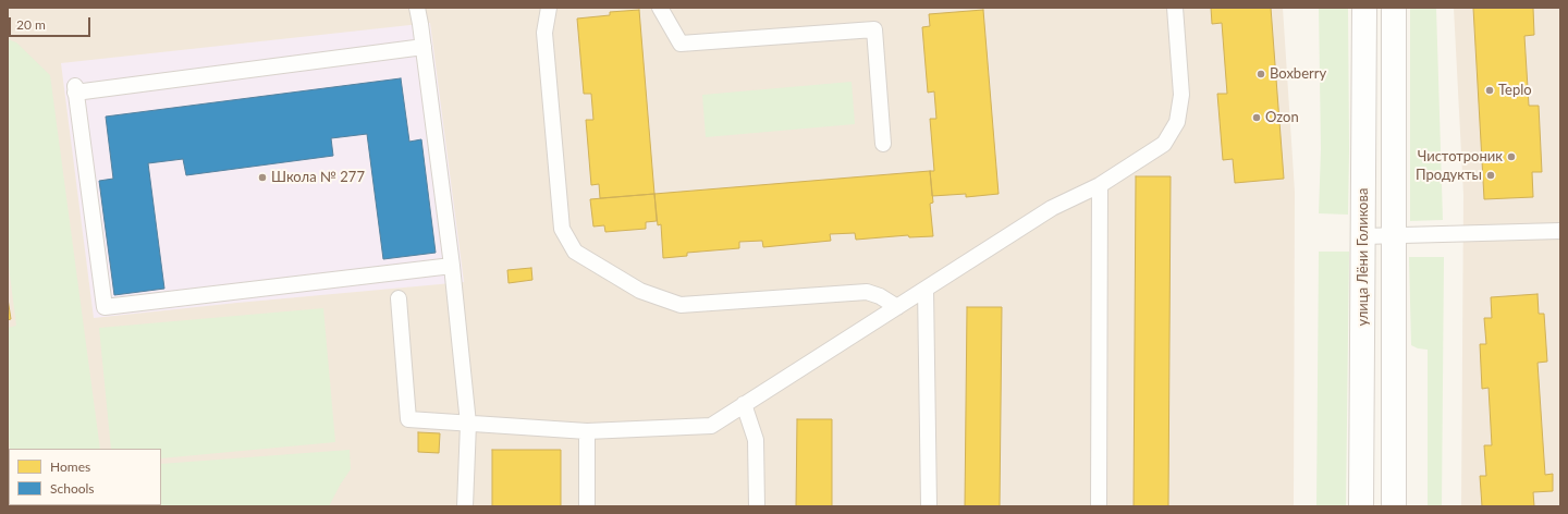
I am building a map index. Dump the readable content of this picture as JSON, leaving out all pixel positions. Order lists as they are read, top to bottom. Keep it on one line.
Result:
{"streets":{"street":["улица Лёни Голикова"]},"places":["Boxberry","Teplo","Ozon","Чистотроник","Продукты","Школа № 277"],"legend":["Homes","Schools"],"scale_bar":"20 m"}
